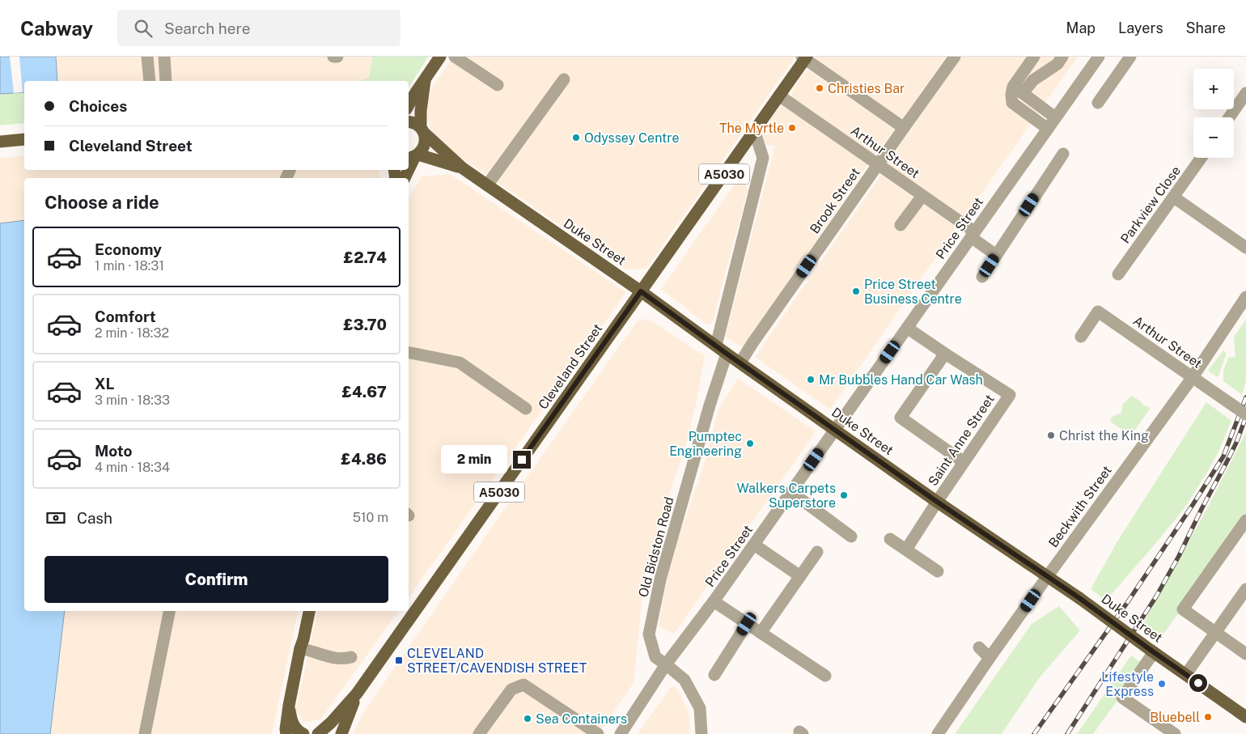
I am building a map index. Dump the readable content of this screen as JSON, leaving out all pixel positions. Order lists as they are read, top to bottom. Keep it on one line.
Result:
{"streets":{"main road":["A5030","Duke Street","Cleveland Street"],"street":["Arthur Street","Brook Street","Parkview Close","Price Street","Saint Anne Street","Beckwith Street","Old Bidston Road"]},"crossings":[["Arthur Street","Brook Street"],["Arthur Street","Price Street"],["Arthur Street","Cleveland Street"],["Arthur Street","Beckwith Street"],["Brook Street","Duke Street"],["Price Street","Duke Street"],["Price Street","Old Bidston Road"],["Duke Street","Cleveland Street"],["Duke Street","Saint Anne Street"],["Duke Street","Beckwith Street"],["Duke Street","Old Bidston Road"]],"places":{"other":["Christies Bar","The Myrtle","Odyssey Centre","Price Street Business Centre","Mr Bubbles Hand Car Wash","Christ the King","Pumptec Engineering","Walkers Carpets Superstore","Lifestyle Express","Bluebell","Sea Containers"],"transit":["CLEVELAND STREET/CAVENDISH STREET"]},"page":{"header":"Cabway","search":"Search here","nav":["Map","Layers","Share"],"map_buttons":["+","−"],"banner":["Choices","Cleveland Street"],"heading":"Choose a ride","list":[{"name":"Economy","note":"1 min · 18:31","value":"£2.74"},{"name":"Comfort","note":"2 min · 18:32","value":"£3.70"},{"name":"XL","note":"3 min · 18:33","value":"£4.67"},{"name":"Moto","note":"4 min · 18:34","value":"£4.86"}],"bubble":"2 min","pay":["Cash","510 m"],"buttons":"Confirm"}}
